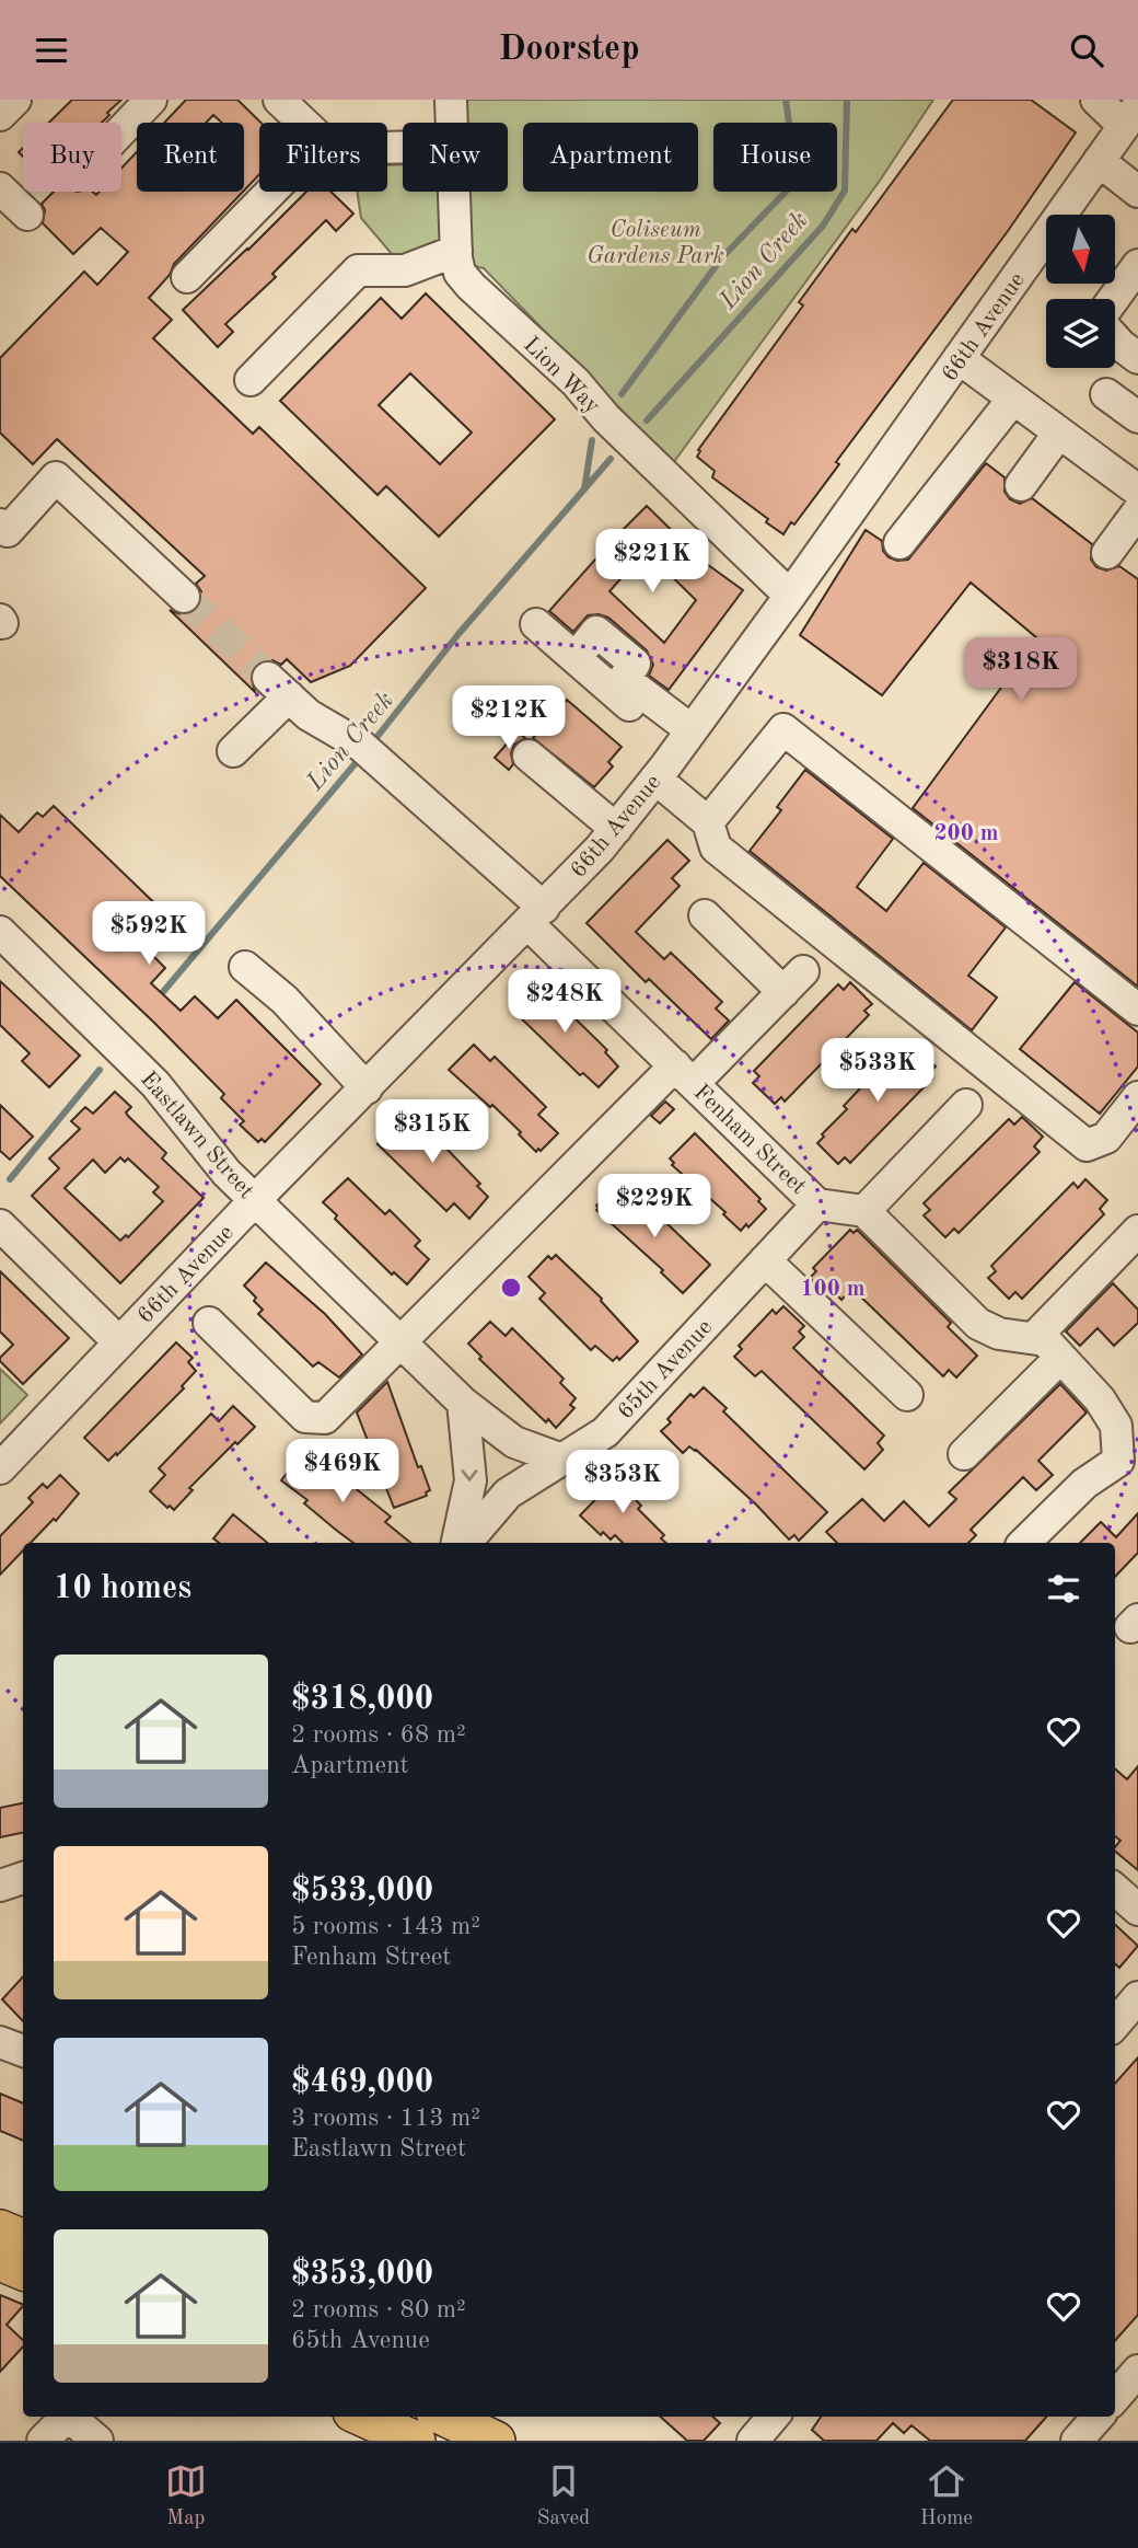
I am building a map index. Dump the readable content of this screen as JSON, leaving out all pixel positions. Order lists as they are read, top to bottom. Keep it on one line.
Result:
{"streets":{"street":["66th Avenue","Lion Way","Eastlawn Street","Fenham Street","65th Avenue"]},"crossings":[["66th Avenue","Lion Way"],["66th Avenue","Eastlawn Street"],["66th Avenue","Fenham Street"],["Eastlawn Street","65th Avenue"],["Fenham Street","65th Avenue"]],"water":["Lion Creek"],"parks":["Coliseum Gardens Park"],"north":"bottom","page":{"header":"Doorstep","chip":["Buy","Rent","Filters","New","Apartment","House"],"price":["$221K","$318K","$212K","$592K","$248K","$533K","$315K","$229K","$469K","$353K"],"heading":"10 homes","list":[{"name":"$318,000","note":"2 rooms · 68 m² · Apartment"},{"name":"$533,000","note":"5 rooms · 143 m² · Fenham Street"},{"name":"$469,000","note":"3 rooms · 113 m² · Eastlawn Street"},{"name":"$353,000","note":"2 rooms · 80 m² · 65th Avenue"}],"tabs":["Map","Saved","Home"]},"rings":["200 m","100 m"]}
